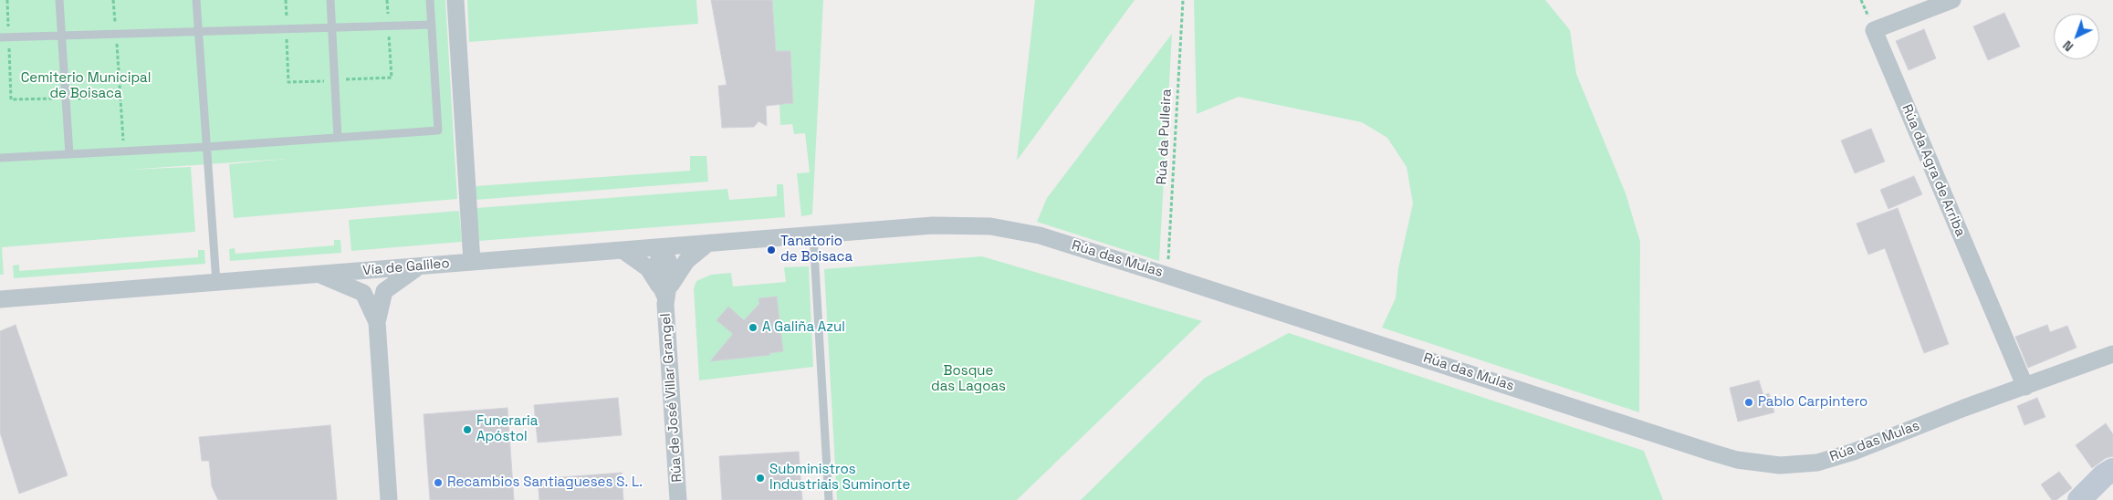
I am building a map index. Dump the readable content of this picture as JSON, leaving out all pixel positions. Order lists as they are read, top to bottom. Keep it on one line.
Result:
{"streets":{"street":["Rúa da Agra de Arriba","Rúa das Mulas","Vía de Galileo","Rúa de José Villar Grangel"],"path":["Rúa da Pulleira"]},"crossings":[["Rúa da Pulleira","Rúa das Mulas"],["Rúa da Agra de Arriba","Rúa das Mulas"],["Rúa das Mulas","Vía de Galileo"],["Vía de Galileo","Rúa de José Villar Grangel"]],"parks":["Cemiterio Municipal de Boisaca","Bosque das Lagoas"],"places":["Tanatorio de Boisaca","A Galiña Azul","Pablo Carpintero","Funeraria Apóstol","Subministros Industriais Suminorte","Recambios Santiagueses S. L."],"north":"bottom left"}
